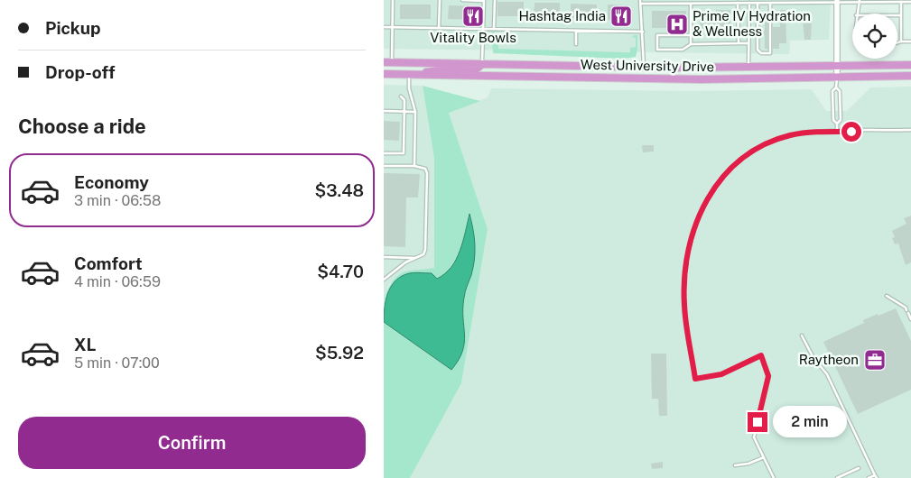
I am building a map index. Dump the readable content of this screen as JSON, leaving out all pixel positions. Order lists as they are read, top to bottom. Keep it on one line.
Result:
{"streets":{"highway":["West University Drive"]},"places":{"restaurant":["Vitality Bowls","Hashtag India"],"hospital":["Prime IV Hydration & Wellness"],"office":["Raytheon"]},"page":{"banner":["Pickup","Drop-off"],"heading":"Choose a ride","list":[{"name":"Economy","note":"3 min · 06:58","value":"$3.48"},{"name":"Comfort","note":"4 min · 06:59","value":"$4.70"},{"name":"XL","note":"5 min · 07:00","value":"$5.92"}],"bubble":"2 min","buttons":"Confirm"}}
